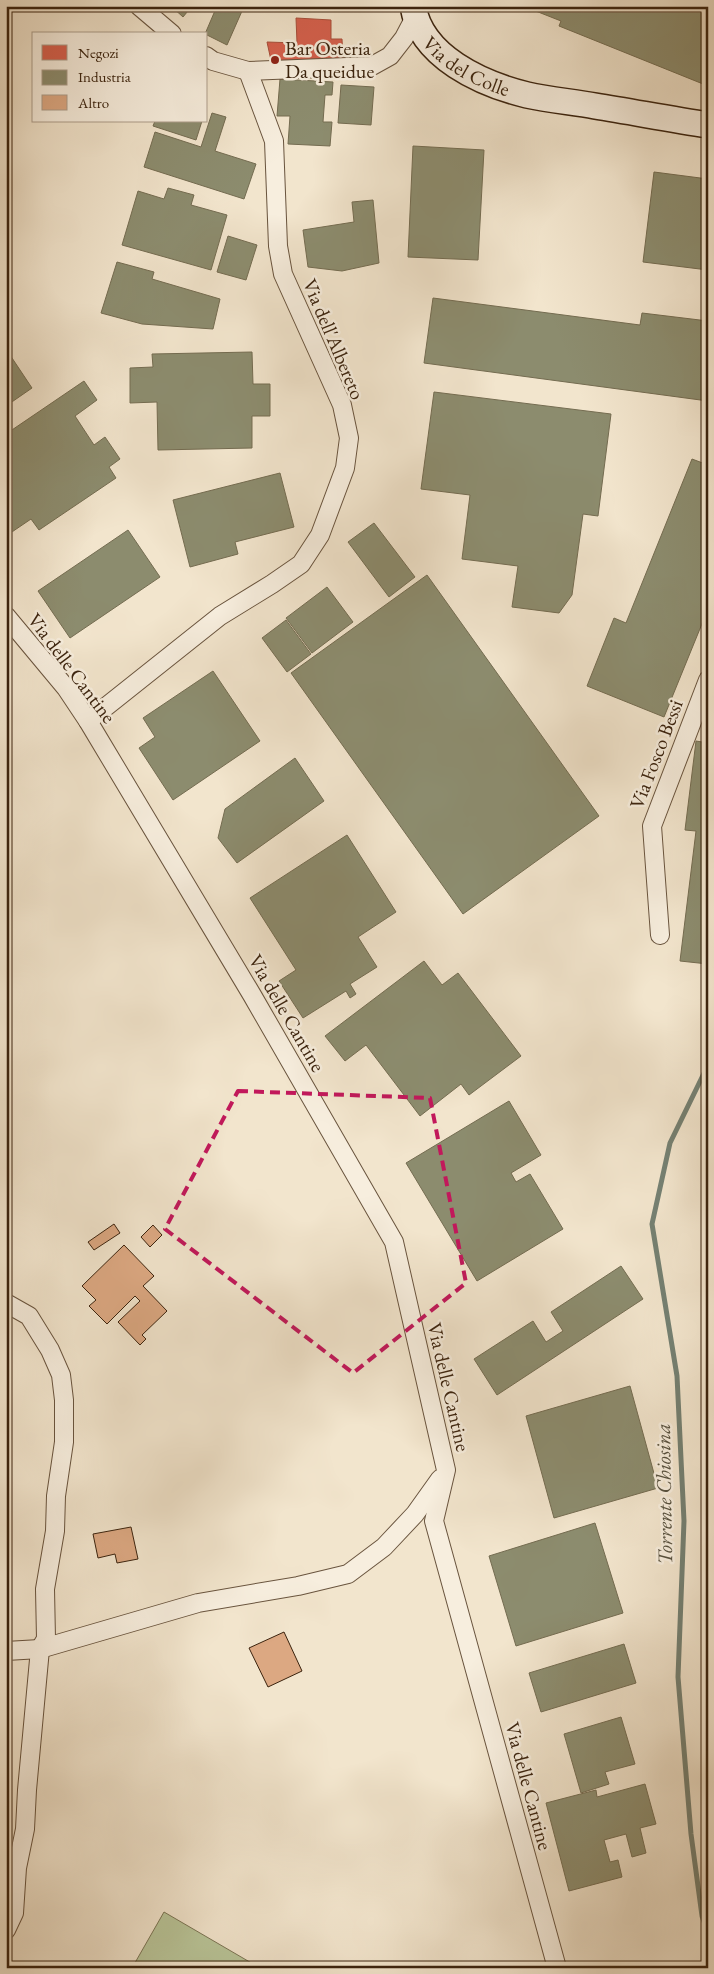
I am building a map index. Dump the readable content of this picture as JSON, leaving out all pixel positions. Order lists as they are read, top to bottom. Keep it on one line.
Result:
{"streets":{"main road":["Via del Colle"],"street":["Via dell'Albereto","Via delle Cantine","Via Fosco Bessi"]},"crossings":[["Via del Colle","Via dell'Albereto"],["Via dell'Albereto","Via delle Cantine"]],"water":["Torrente Chiosina"],"places":["Bar Osteria Da queidue"],"legend":["Negozi","Industria","Altro"]}
